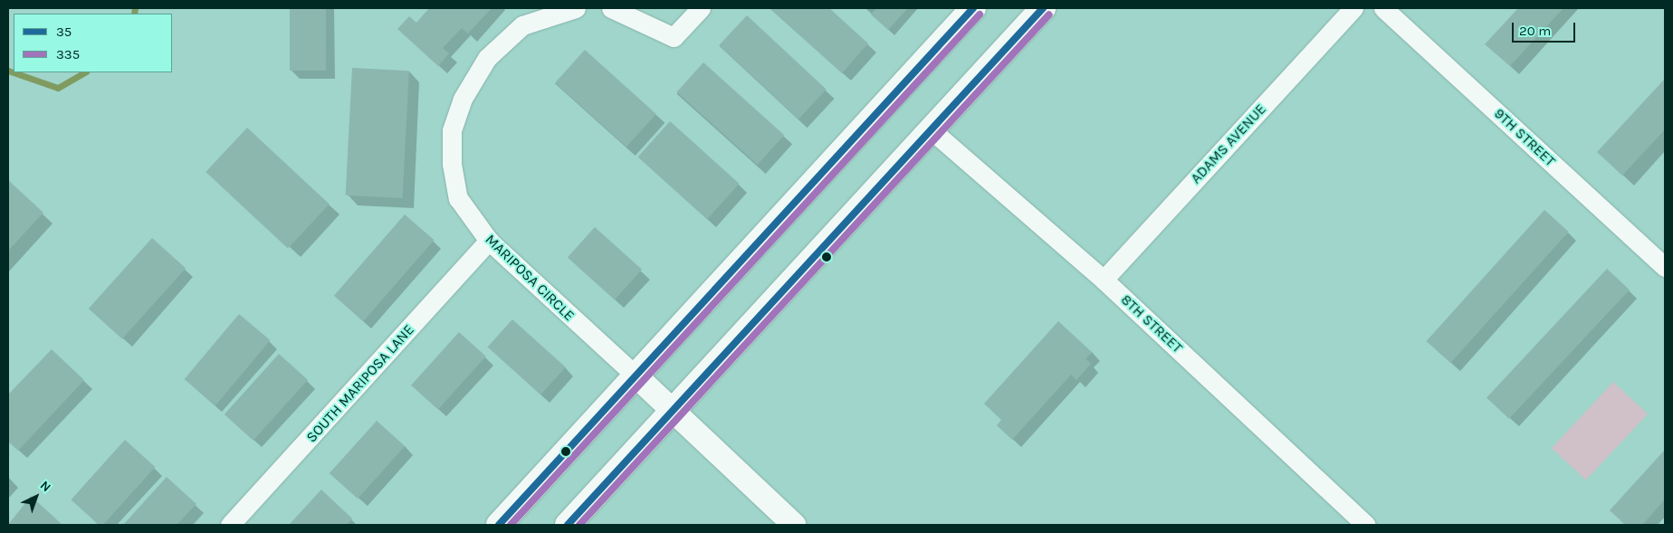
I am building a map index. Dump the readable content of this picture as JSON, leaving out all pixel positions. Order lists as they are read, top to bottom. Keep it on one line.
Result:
{"streets":{"street":["9TH STREET","ADAMS AVENUE","MARIPOSA CIRCLE","8TH STREET","SOUTH MARIPOSA LANE"]},"crossings":[["ADAMS AVENUE","8TH STREET"],["MARIPOSA CIRCLE","SOUTH MARIPOSA LANE"]],"lines":["transit line 35","transit line 335"],"legend":["35","335"],"scale_bar":"20 m","north":"top right"}
